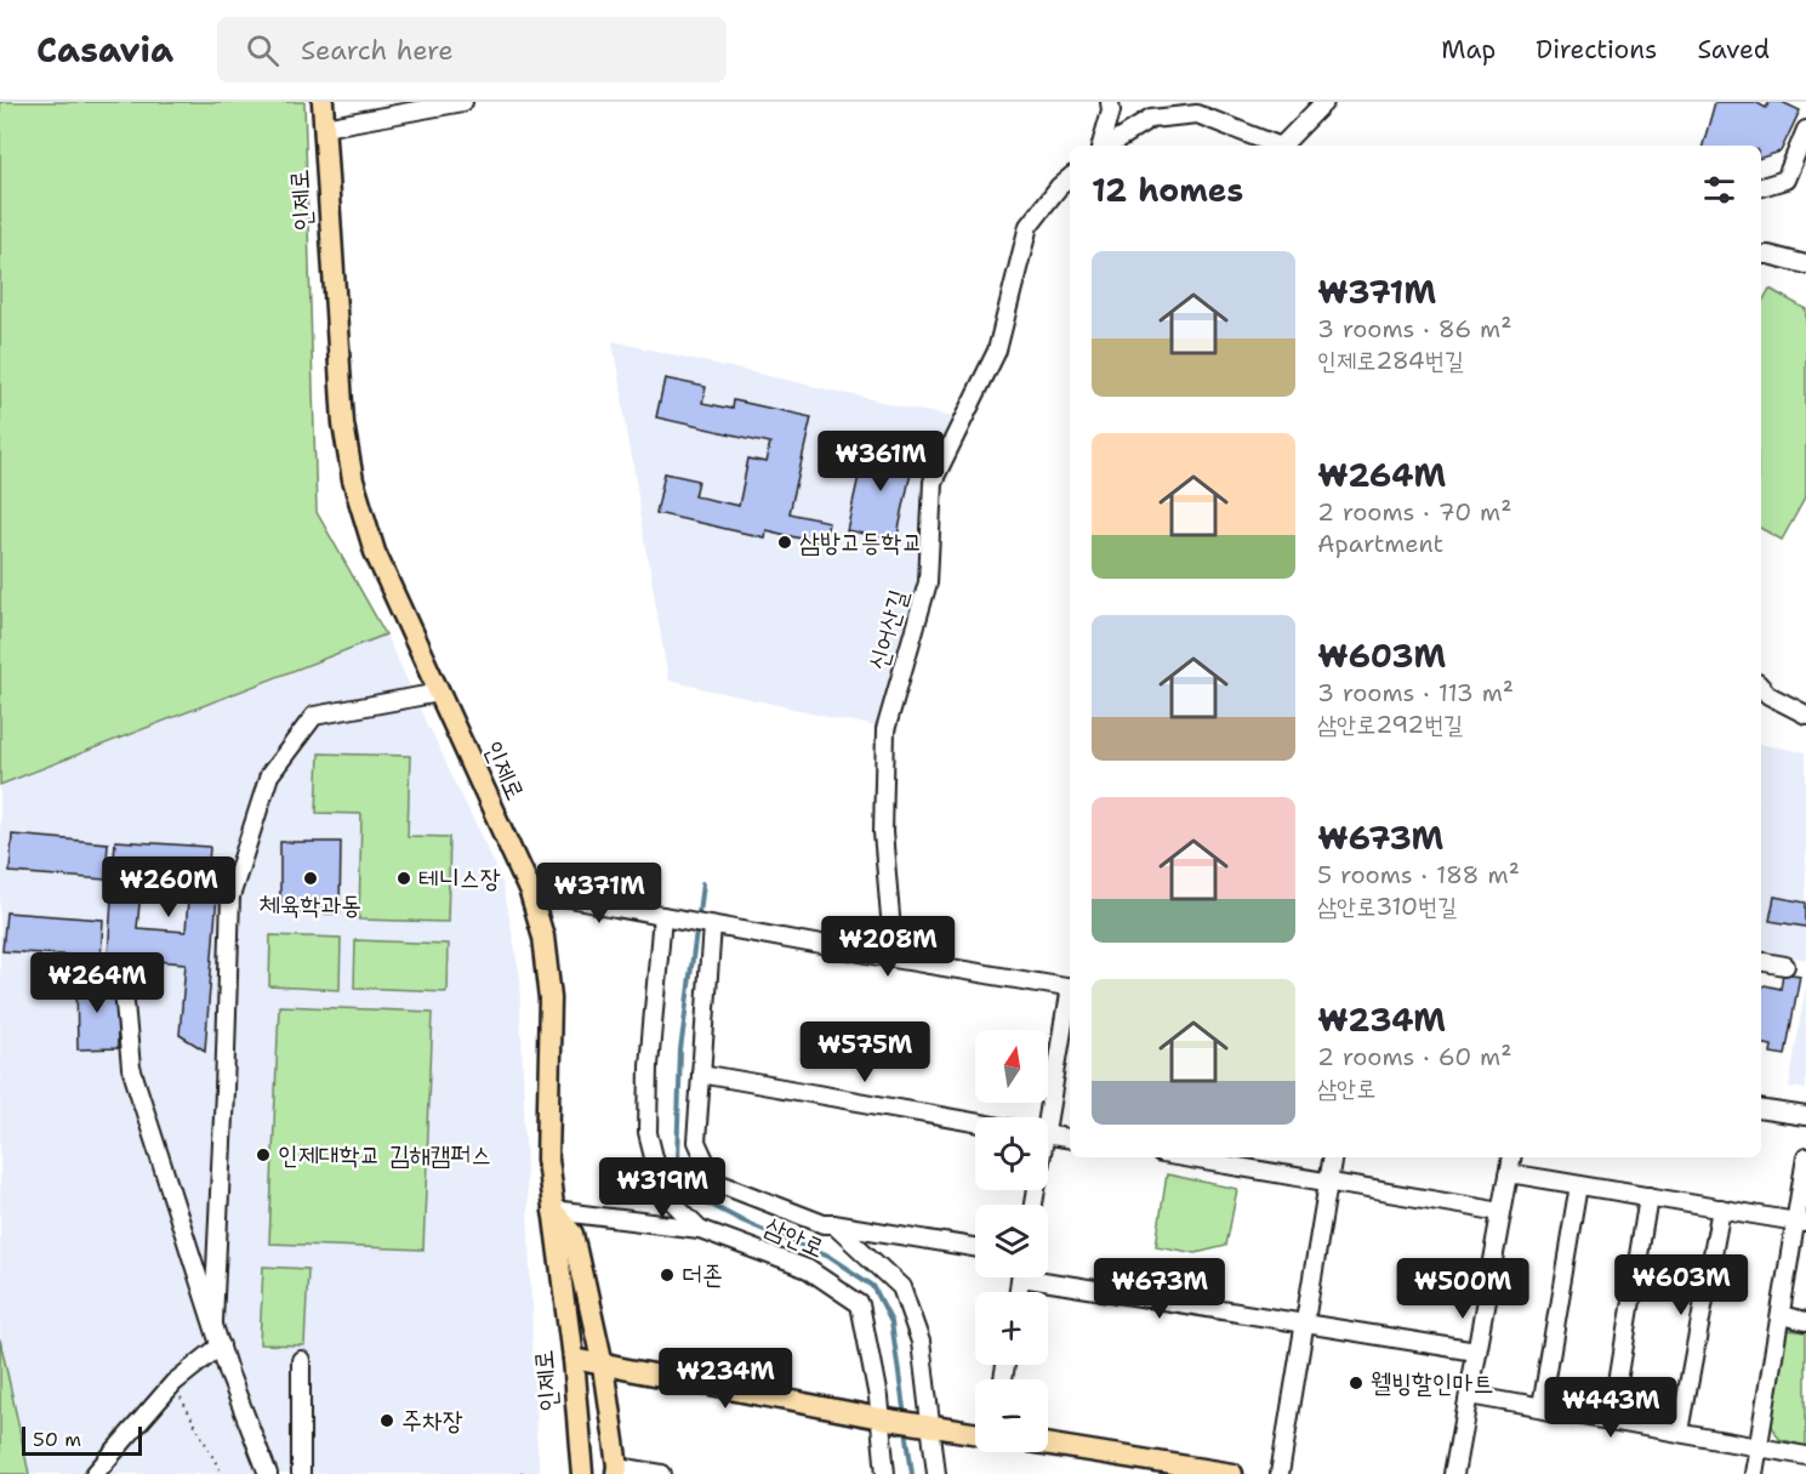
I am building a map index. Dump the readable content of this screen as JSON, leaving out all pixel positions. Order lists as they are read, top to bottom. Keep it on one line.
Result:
{"streets":{"main road":["인제로"],"street":["신어산길","삼안로"]},"places":["삼방고등학교","체육학과동","테니스장","인제대학교 김해캠퍼스","더존","웰빙할인마트","주차장"],"scale_bar":"50 m","north":"top","page":{"header":"Casavia","search":"Search here","nav":["Map","Directions","Saved"],"heading":"12 homes","list":[{"name":"₩371M","note":"3 rooms · 86 m² · 인제로284번길"},{"name":"₩264M","note":"2 rooms · 70 m² · Apartment"},{"name":"₩603M","note":"3 rooms · 113 m² · 삼안로292번길"},{"name":"₩673M","note":"5 rooms · 188 m² · 삼안로310번길"},{"name":"₩234M","note":"2 rooms · 60 m² · 삼안로"}],"price":["₩361M","₩260M","₩371M","₩208M","₩264M","₩575M","₩319M","₩603M","₩673M","₩500M","₩234M","₩443M"],"map_buttons":["+","−"],"scale":"50 m"}}
